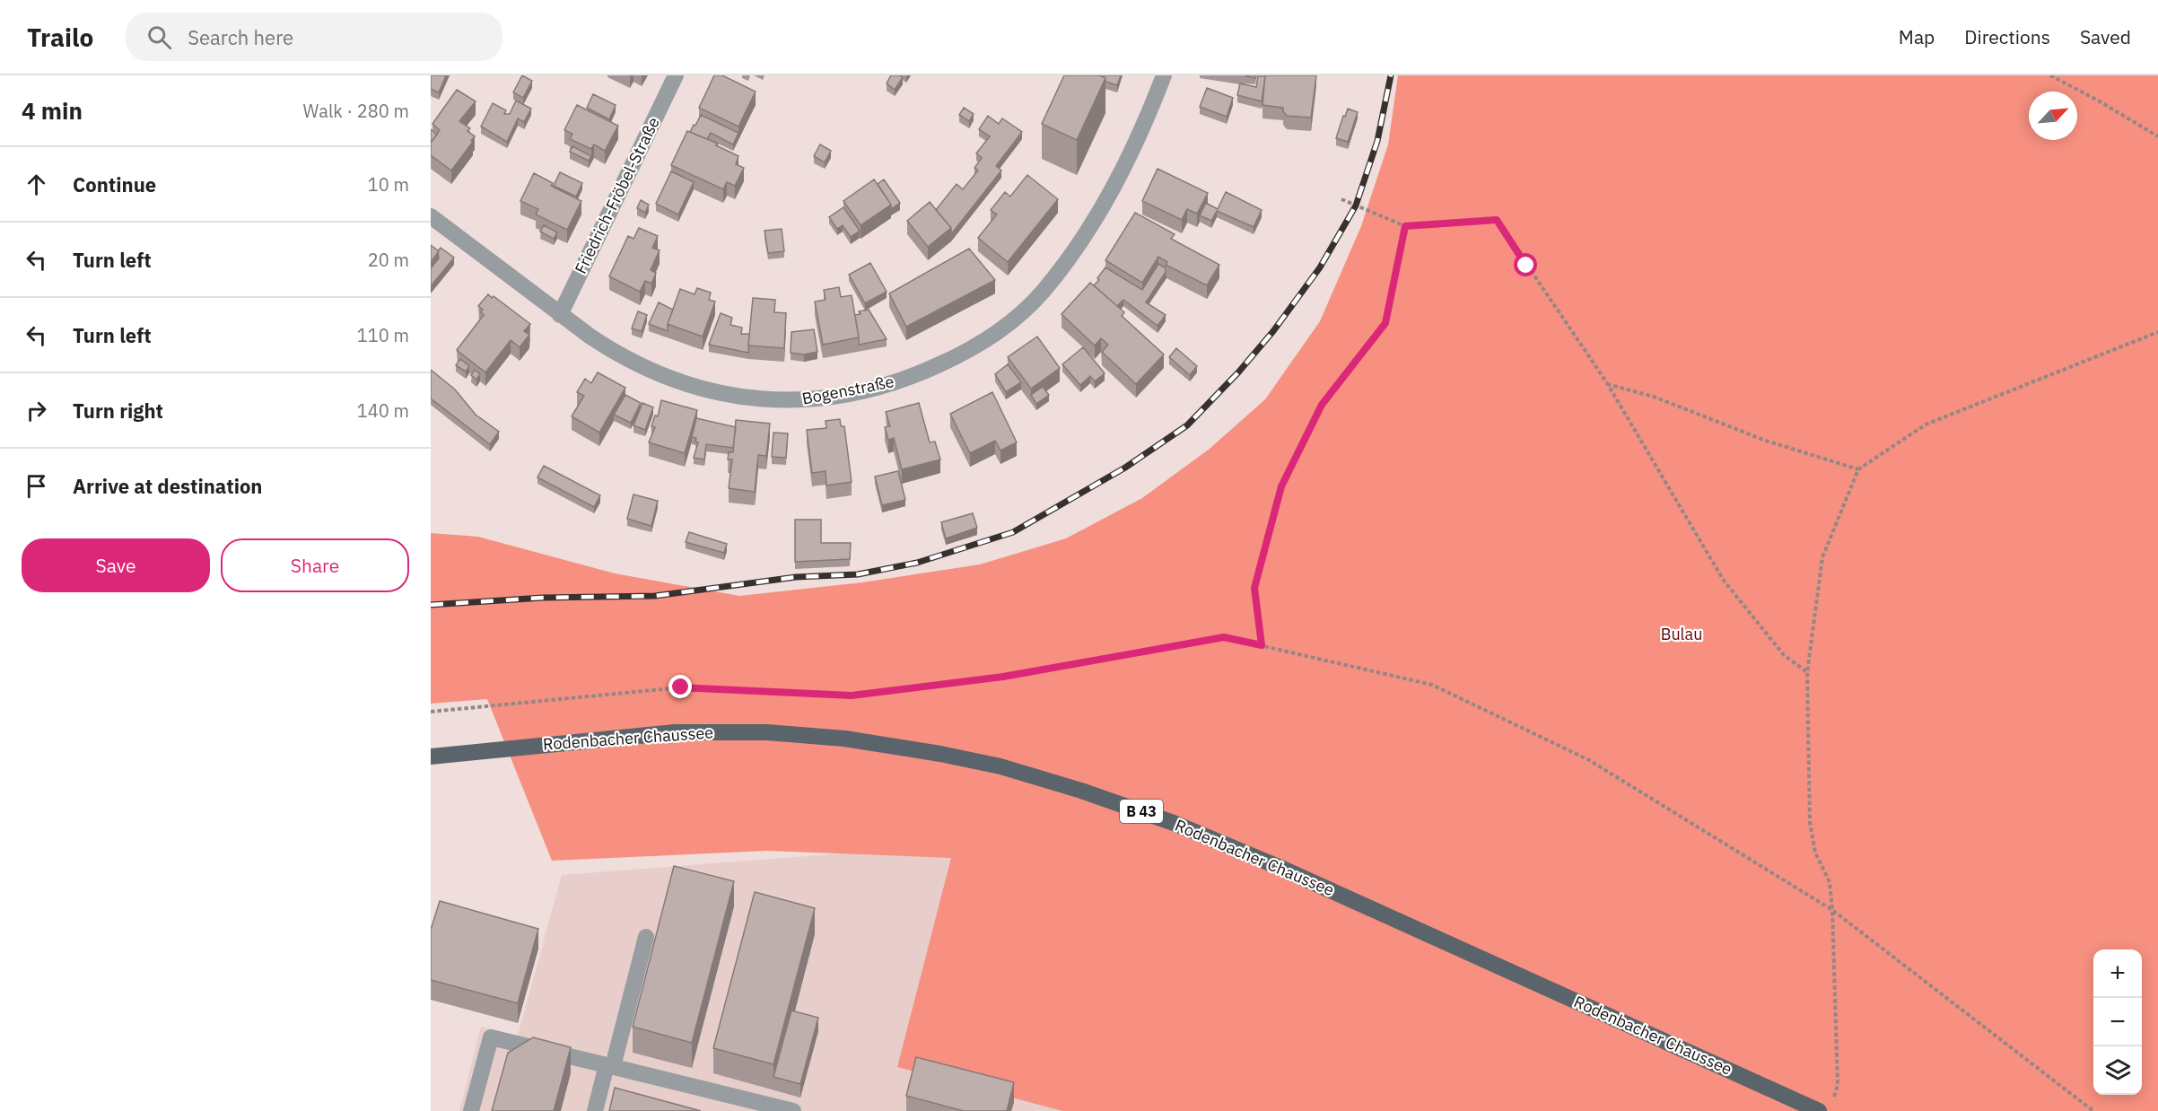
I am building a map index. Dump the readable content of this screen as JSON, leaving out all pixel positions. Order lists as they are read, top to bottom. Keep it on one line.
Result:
{"streets":{"main road":["Rodenbacher Chaussee","B 43"],"street":["Friedrich-Fröbel-Straße","Bogenstraße"]},"crossings":[["Friedrich-Fröbel-Straße","Bogenstraße"]],"parks":["Bulau"],"north":"top right","page":{"header":"Trailo","search":"Search here","nav":["Map","Directions","Saved"],"heading":["4 min","Walk · 280 m"],"list":[["Continue","10 m"],["Turn left","20 m"],["Turn left","110 m"],["Turn right","140 m"],"Arrive at destination"],"buttons":["Save","Share"],"map_buttons":["+","−"]}}
